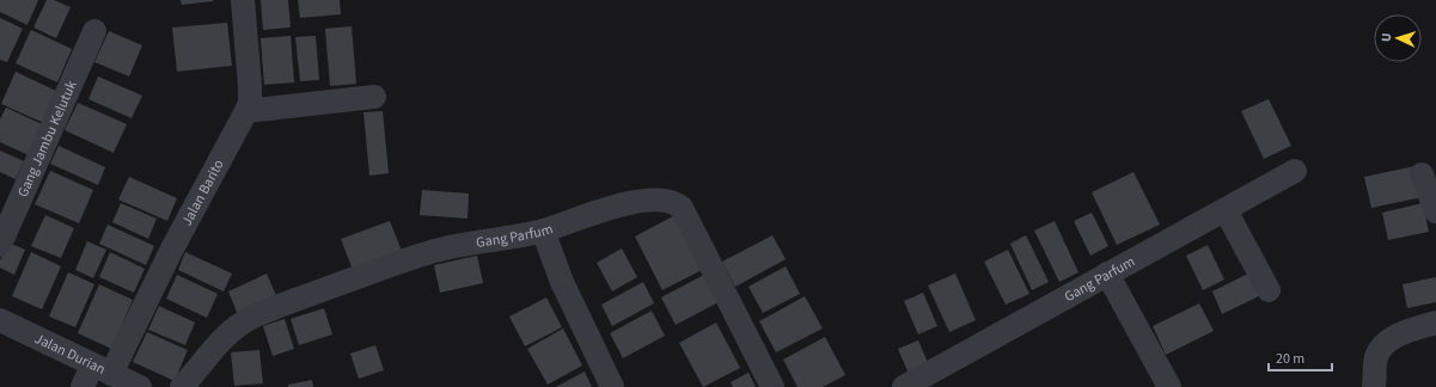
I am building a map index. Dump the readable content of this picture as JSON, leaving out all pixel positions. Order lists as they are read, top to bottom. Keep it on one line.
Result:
{"streets":{"street":["Gang Jambu Kelutuk","Jalan Barito","Gang Parfum","Jalan Durian"]},"crossings":[["Jalan Barito","Jalan Durian"]],"scale_bar":"20 m","north":"left"}
